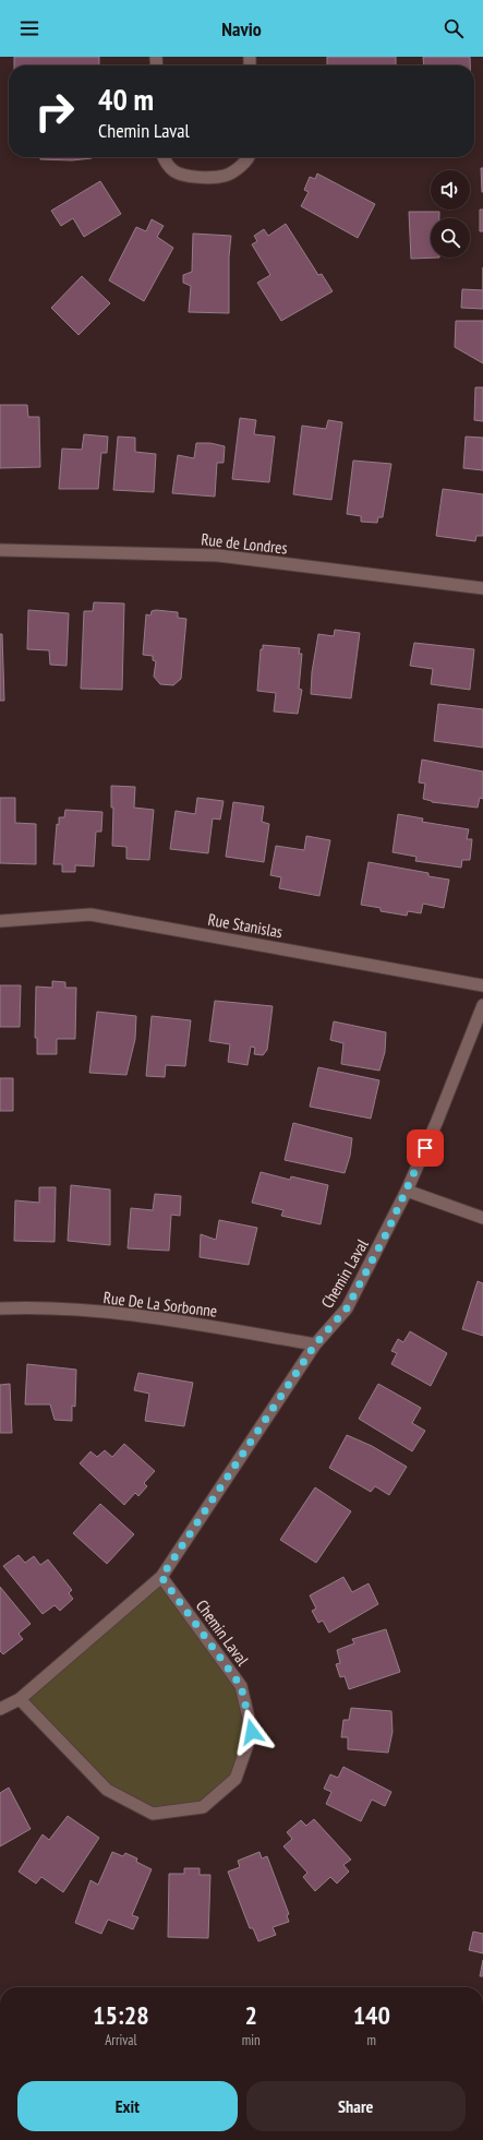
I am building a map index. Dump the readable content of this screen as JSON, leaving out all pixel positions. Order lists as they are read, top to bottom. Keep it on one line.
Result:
{"streets":{"street":["Rue de Londres","Rue Stanislas","Chemin Laval","Rue De La Sorbonne"]},"crossings":[["Chemin Laval","Rue De La Sorbonne"]],"page":{"header":"Navio","turn":["40 m","Chemin Laval"],"eta":["15:28","Arrival","2","min","140","m"],"buttons":["Exit","Share"]}}
